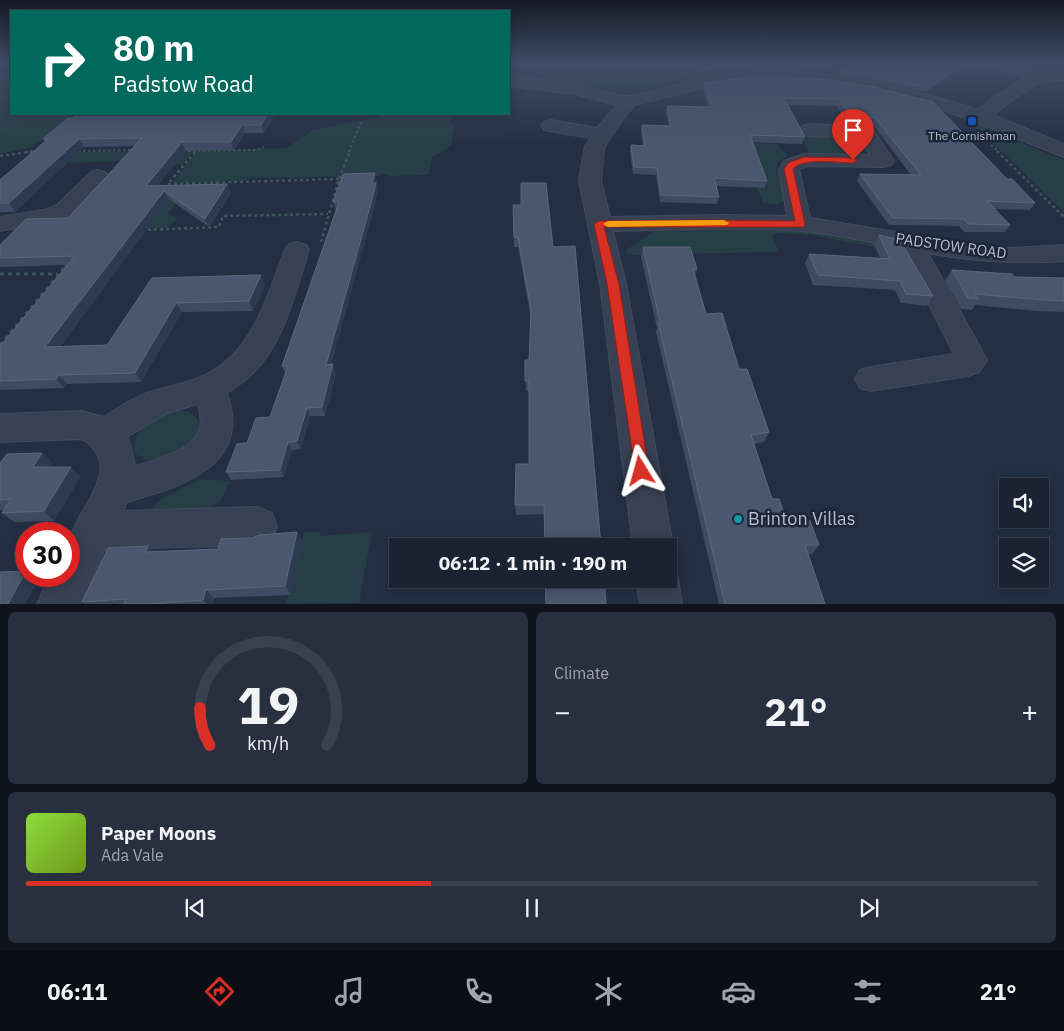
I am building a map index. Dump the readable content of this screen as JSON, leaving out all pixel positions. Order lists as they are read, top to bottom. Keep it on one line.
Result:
{"streets":{"street":["PADSTOW ROAD"]},"places":{"transit":["The Cornishman"],"other":["Brinton Villas"]},"page":{"turn":["80 m","Padstow Road"],"limit":"30","trip":"06:12 · 1 min · 190 m","tile":"Climate","heat":["−","21°","+"],"song":["Paper Moons","Ada Vale"],"tabs":["06:11","21°"],"gauge":["19","km/h"]}}
